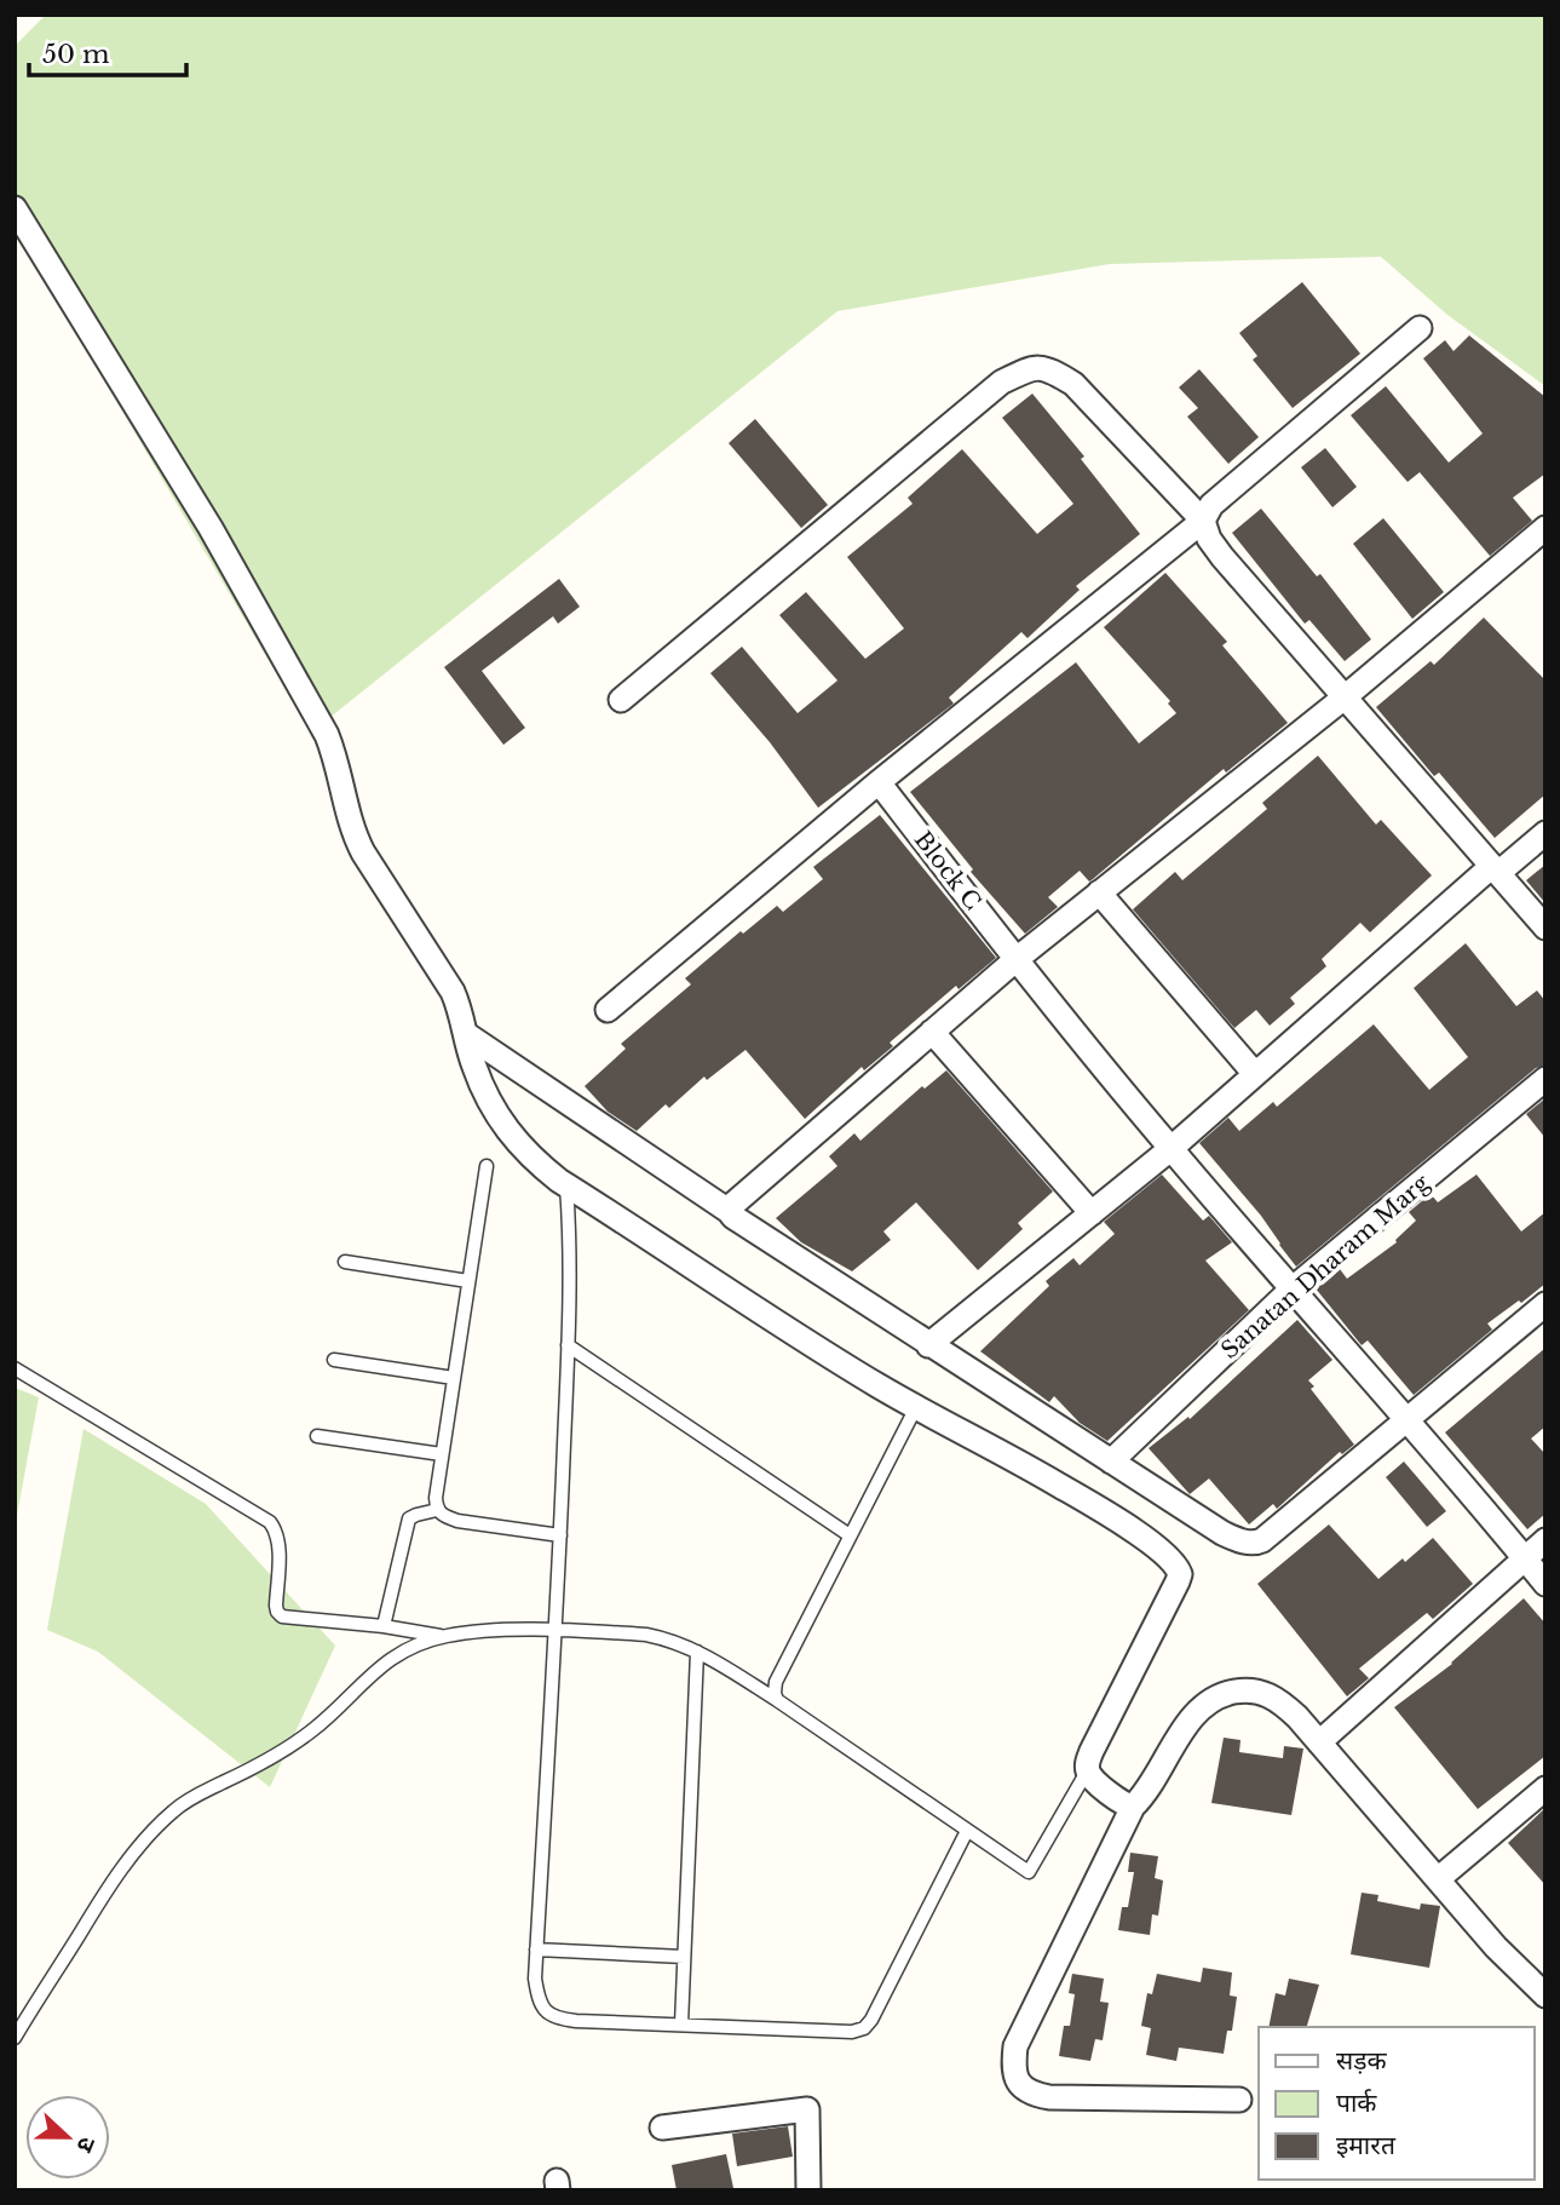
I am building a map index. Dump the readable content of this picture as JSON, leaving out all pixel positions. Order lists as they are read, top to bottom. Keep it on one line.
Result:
{"streets":{"street":["Block C","Sanatan Dharam Marg"]},"crossings":[["Block C","Sanatan Dharam Marg"]],"legend":["सड़क","पार्क","इमारत"],"scale_bar":"50 m","north":"right"}
